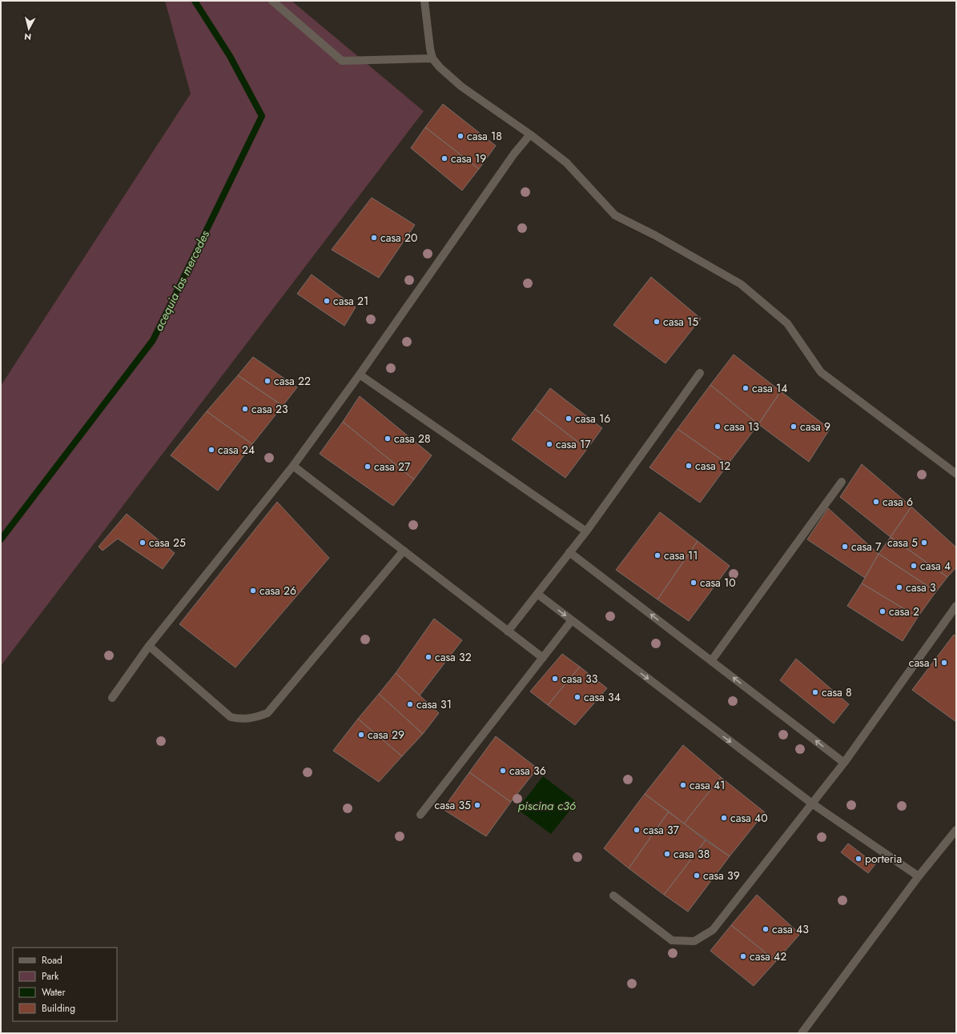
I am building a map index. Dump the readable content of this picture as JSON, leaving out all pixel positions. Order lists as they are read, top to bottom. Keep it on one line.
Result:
{"water":["acequia las mercedes","piscina c36"],"places":["casa 18","casa 19","casa 20","casa 21","casa 15","casa 22","casa 14","casa 23","casa 16","casa 13","casa 9","casa 28","casa 17","casa 24","casa 12","casa 27","casa 6","casa 25","casa 5","casa 7","casa 11","casa 4","casa 10","casa 3","casa 26","casa 2","casa 32","casa 1","casa 33","casa 8","casa 34","casa 31","casa 29","casa 36","casa 41","casa 35","casa 40","casa 37","casa 38","porteria","casa 39","casa 43","casa 42"],"legend":["Road","Park","Water","Building"],"north":"bottom"}
